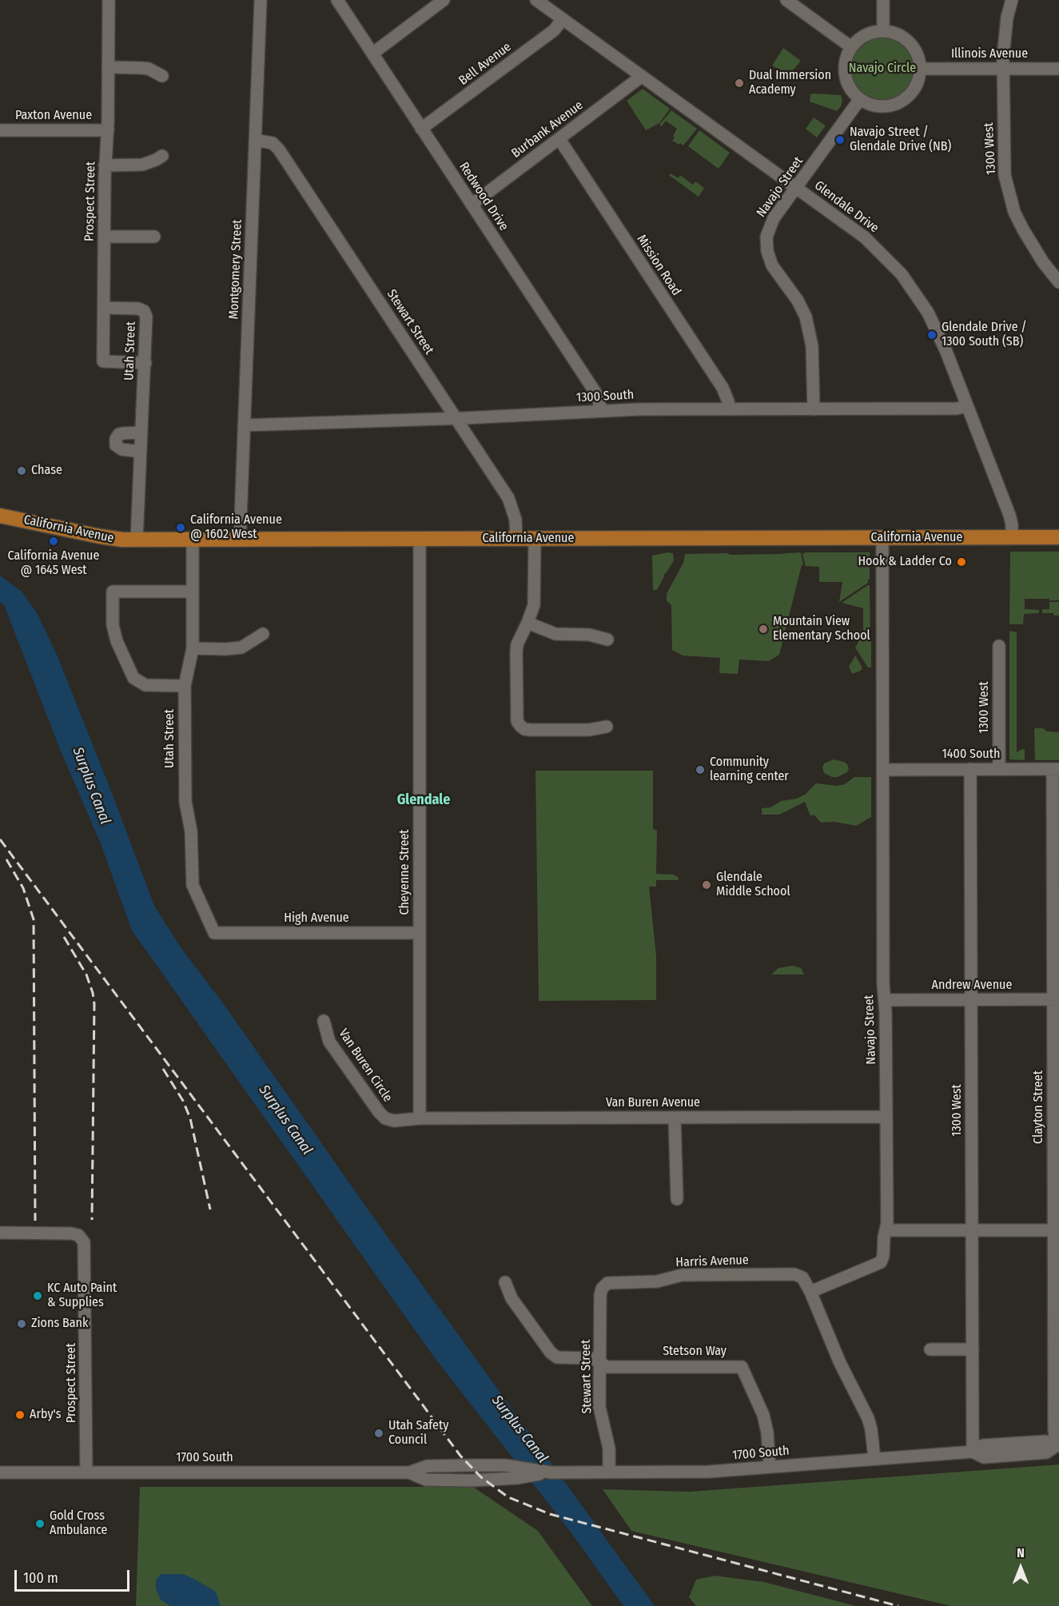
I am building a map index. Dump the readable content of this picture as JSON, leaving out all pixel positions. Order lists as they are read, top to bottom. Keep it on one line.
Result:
{"streets":{"main road":["California Avenue"],"street":["Illinois Avenue","Bell Avenue","Paxton Avenue","Burbank Avenue","1300 West","Navajo Street","Redwood Drive","Prospect Street","Glendale Drive","Mission Road","Montgomery Street","Stewart Street","Utah Street","1300 South","1400 South","Cheyenne Street","High Avenue","Andrew Avenue","Van Buren Circle","Van Buren Avenue","Clayton Street","Harris Avenue","Stetson Way","1700 South"]},"crossings":[["Illinois Avenue","1300 West"],["Illinois Avenue","Navajo Street"],["Bell Avenue","Redwood Drive"],["Bell Avenue","Glendale Drive"],["Paxton Avenue","Prospect Street"],["Burbank Avenue","Redwood Drive"],["Burbank Avenue","Glendale Drive"],["Burbank Avenue","Mission Road"],["1300 West","1400 South"],["1300 West","Andrew Avenue"],["1300 West","1700 South"],["Navajo Street","Glendale Drive"],["Navajo Street","1300 South"],["Navajo Street","California Avenue"],["Navajo Street","1400 South"],["Navajo Street","Andrew Avenue"],["Navajo Street","Van Buren Avenue"],["Navajo Street","Harris Avenue"],["Redwood Drive","1300 South"],["Prospect Street","Utah Street"],["Prospect Street","1700 South"],["Glendale Drive","1300 South"],["Glendale Drive","California Avenue"],["Mission Road","1300 South"],["Montgomery Street","Stewart Street"],["Montgomery Street","1300 South"],["Montgomery Street","California Avenue"],["Stewart Street","1300 South"],["Stewart Street","California Avenue"],["Stewart Street","Harris Avenue"],["Stewart Street","Stetson Way"],["Stewart Street","1700 South"],["Utah Street","California Avenue"],["Utah Street","High Avenue"],["California Avenue","Cheyenne Street"],["1400 South","Clayton Street"],["Cheyenne Street","High Avenue"],["Cheyenne Street","Van Buren Circle"],["Cheyenne Street","Van Buren Avenue"],["Andrew Avenue","Clayton Street"],["Van Buren Circle","Van Buren Avenue"],["Clayton Street","1700 South"],["Stetson Way","1700 South"]],"districts":["Glendale"],"water":["Surplus Canal"],"parks":["Navajo Circle"],"places":["Dual Immersion Academy","Navajo Street / Glendale Drive (NB)","Glendale Drive / 1300 South (SB)","Chase","California Avenue @ 1602 West","California Avenue @ 1645 West","Hook & Ladder Co","Mountain View Elementary School","Community learning center","Glendale Middle School","KC Auto Paint & Supplies","Zions Bank","Arby's","Utah Safety Council","Gold Cross Ambulance"],"scale_bar":"100 m","north":"top"}
